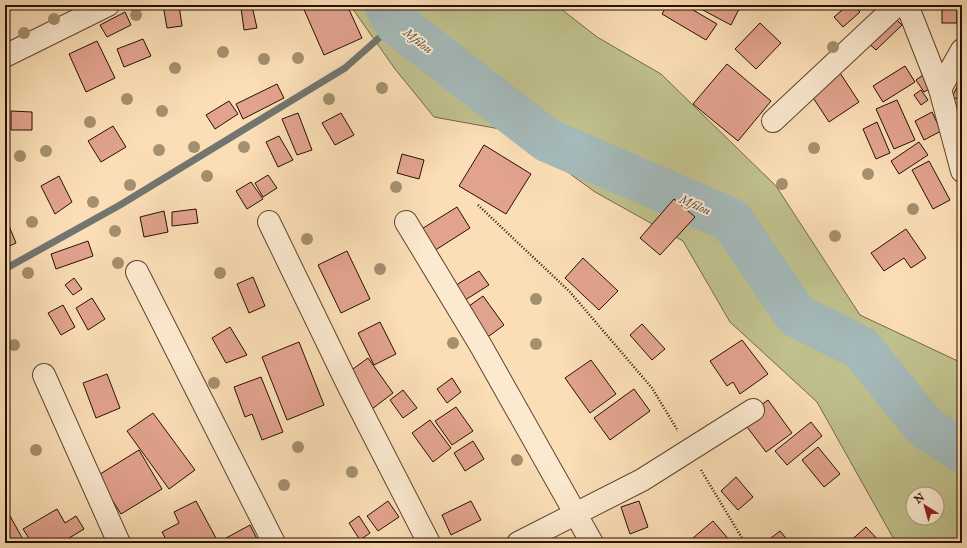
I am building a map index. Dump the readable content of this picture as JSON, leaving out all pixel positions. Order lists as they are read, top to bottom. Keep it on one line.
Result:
{"water":["Mfilou"],"north":"top left"}
